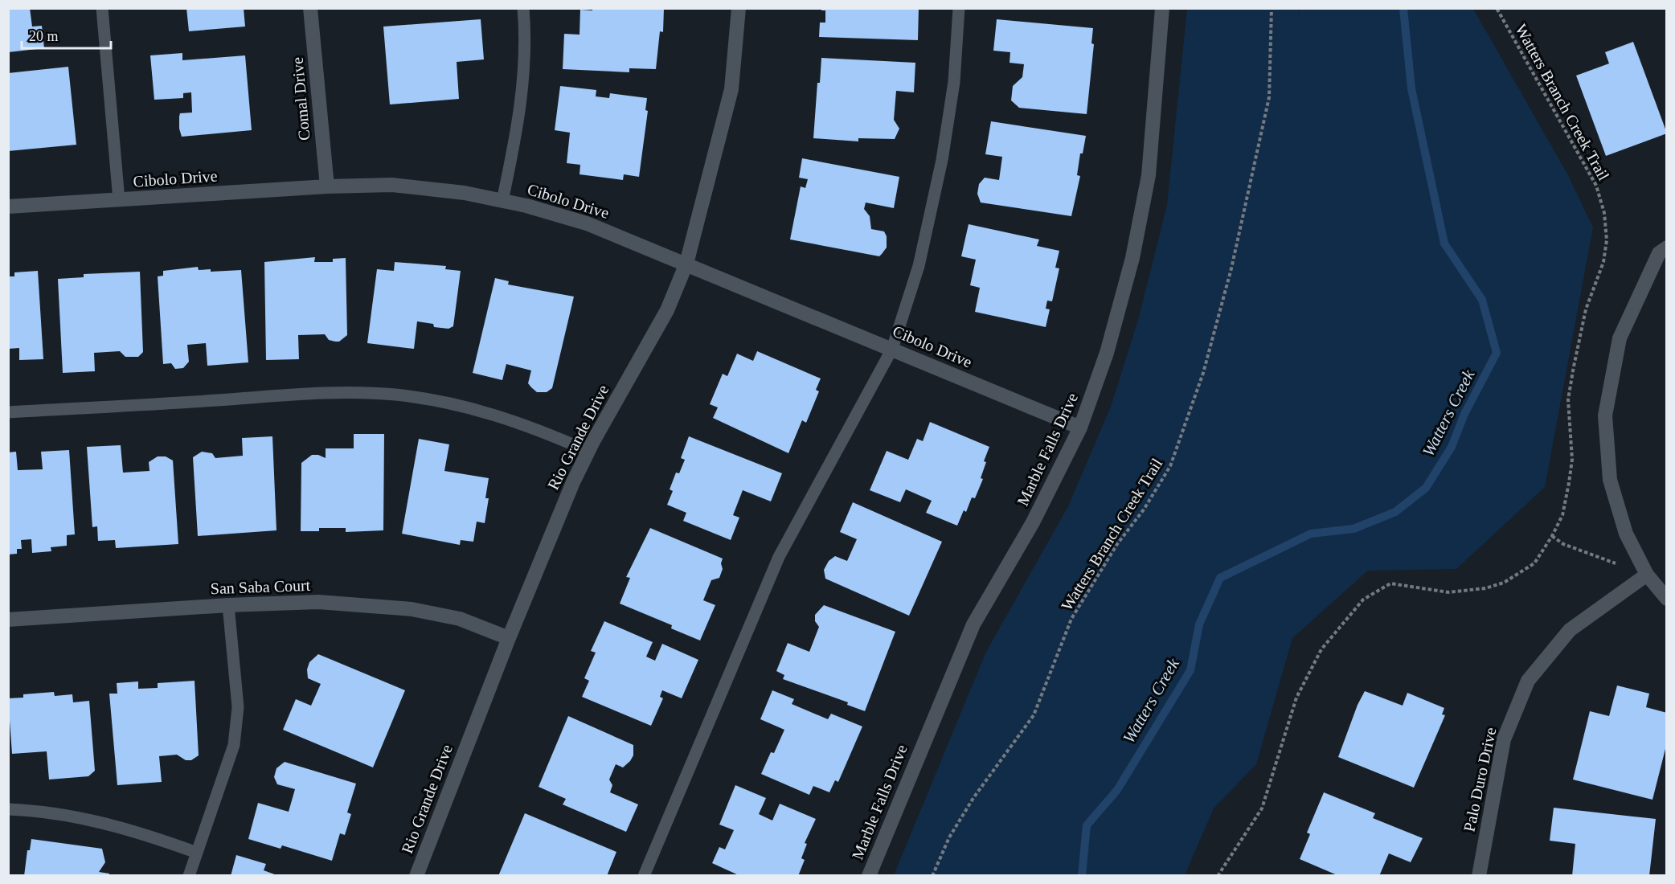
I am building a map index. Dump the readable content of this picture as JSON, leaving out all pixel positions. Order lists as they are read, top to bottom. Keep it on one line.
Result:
{"streets":{"street":["Comal Drive","Cibolo Drive","Rio Grande Drive","Marble Falls Drive","San Saba Court","Palo Duro Drive"],"path":["Watters Branch Creek Trail"]},"crossings":[["Comal Drive","Cibolo Drive"],["Cibolo Drive","Rio Grande Drive"],["Cibolo Drive","Marble Falls Drive"],["Rio Grande Drive","San Saba Court"]],"water":["Watters Creek"],"scale_bar":"20 m"}
